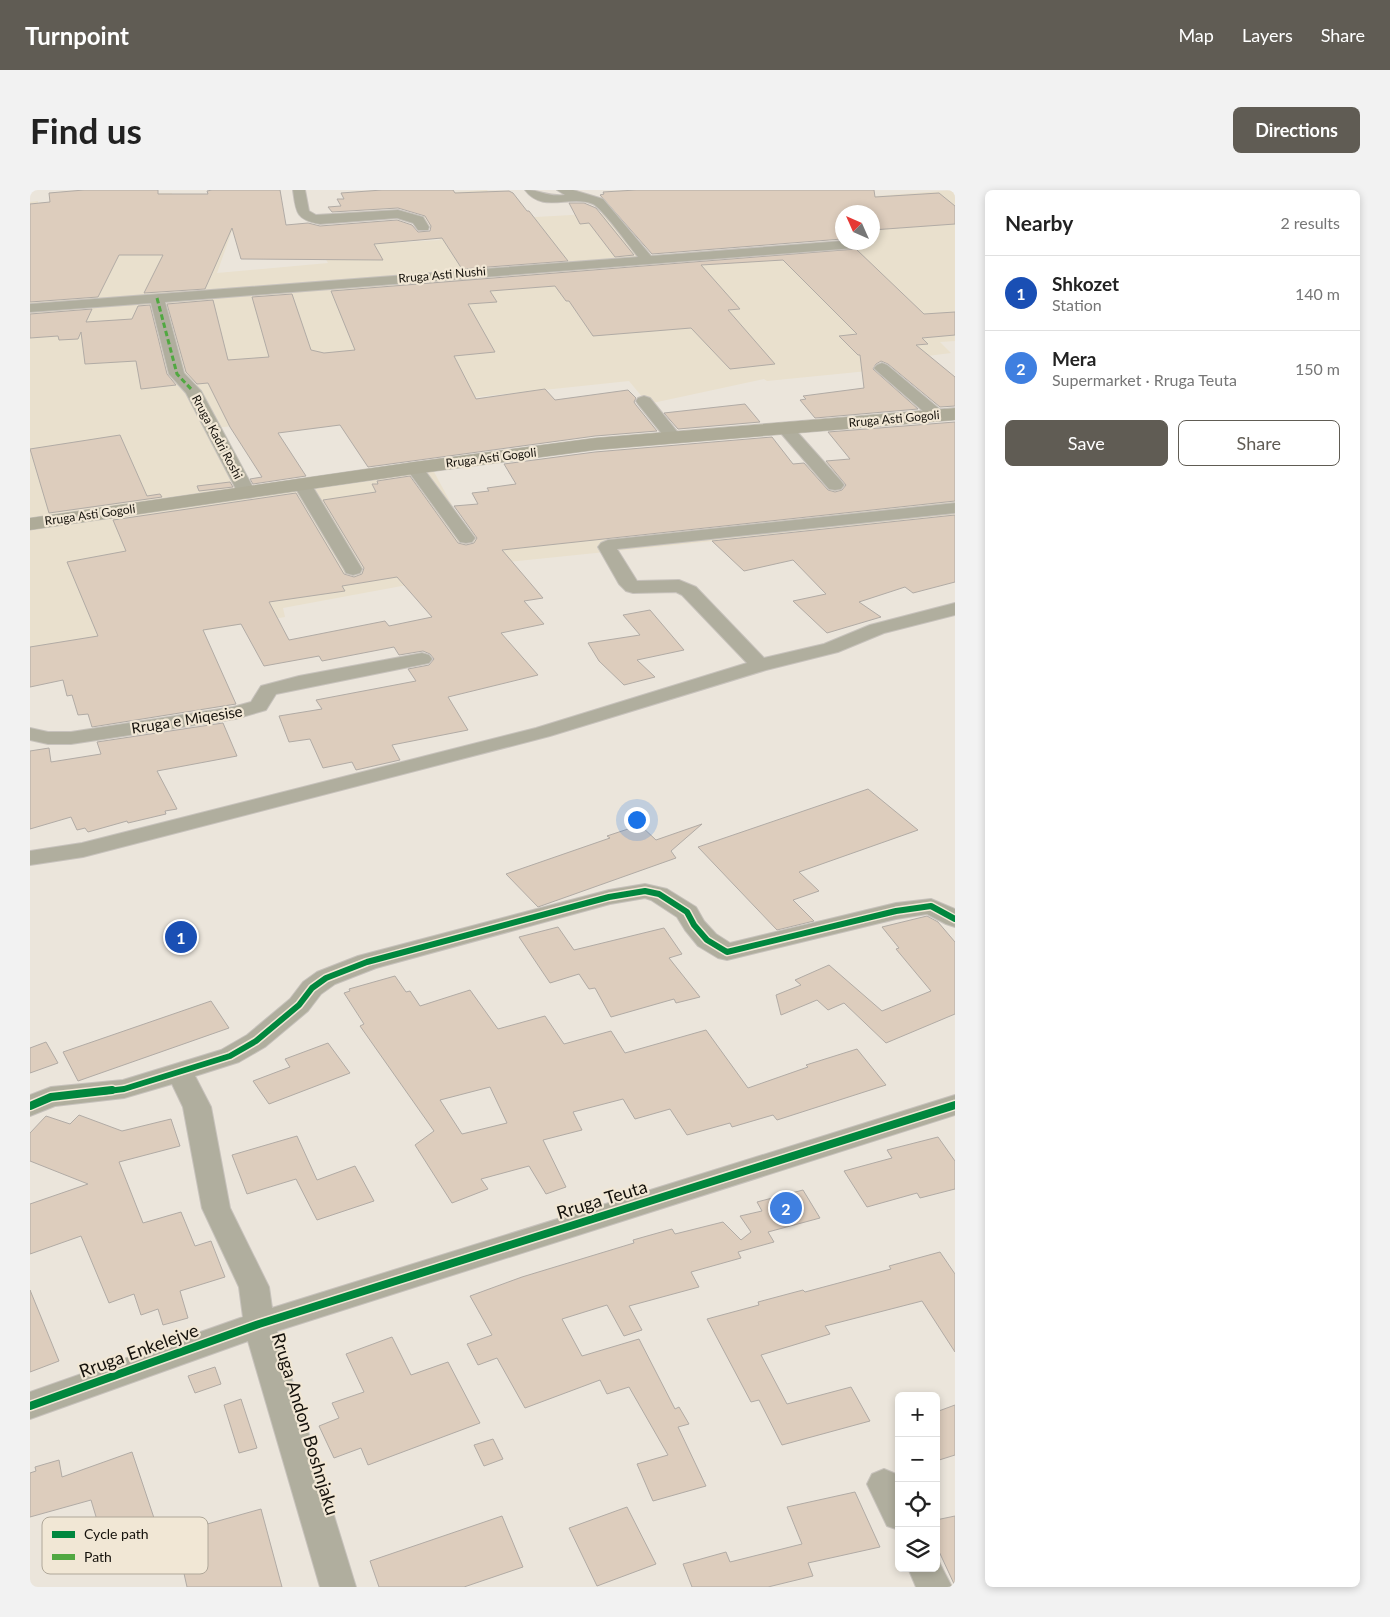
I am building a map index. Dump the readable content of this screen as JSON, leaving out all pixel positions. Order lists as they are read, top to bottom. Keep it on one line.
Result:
{"streets":{"street":["Rruga Asti Nushi","Rruga Asti Gogoli","Rruga Kadri Roshi","Rruga e Miqesise","Rruga Teuta","Rruga Enkelejve","Rruga Andon Boshnjaku"]},"crossings":[["Rruga Asti Nushi","Rruga Kadri Roshi"],["Rruga Asti Gogoli","Rruga Kadri Roshi"],["Rruga Teuta","Rruga Enkelejve"],["Rruga Teuta","Rruga Andon Boshnjaku"],["Rruga Enkelejve","Rruga Andon Boshnjaku"]],"legend":["Cycle path","Path"],"north":"top left","page":{"header":"Turnpoint","nav":["Map","Layers","Share"],"buttons":["Directions",["Save","Share"]],"title":"Find us","heading":["Nearby","2 results"],"list":[{"mark":"1","name":"Shkozet","note":"Station","value":"140 m"},{"mark":"2","name":"Mera","note":"Supermarket · Rruga Teuta","value":"150 m"}],"pins":["1","2"],"map_buttons":["+","−"]}}
